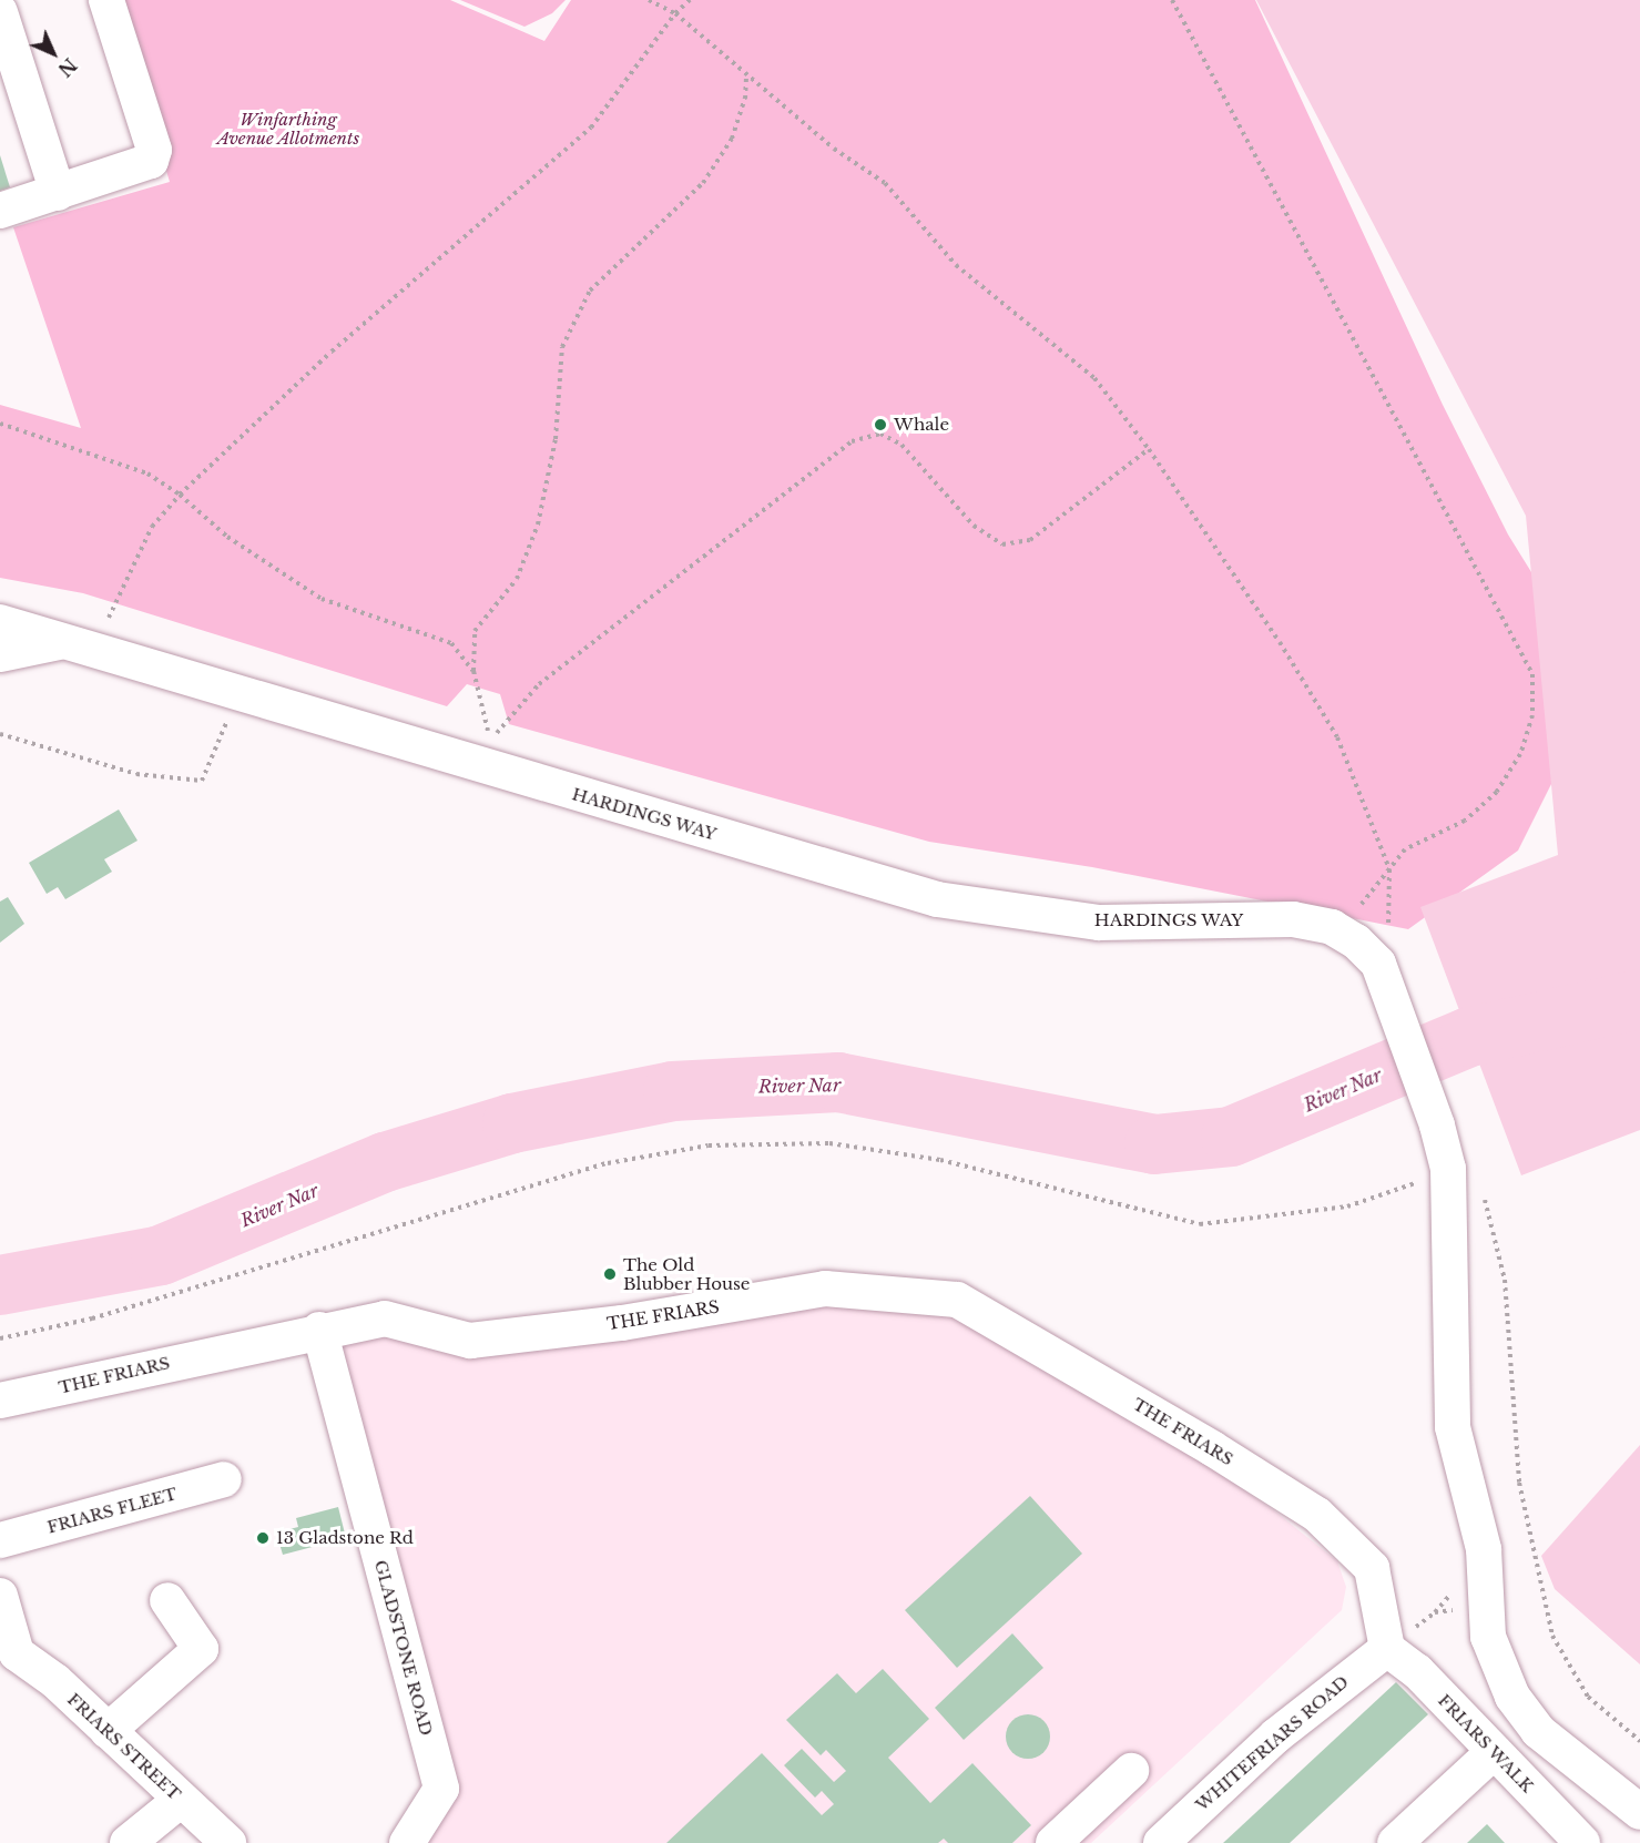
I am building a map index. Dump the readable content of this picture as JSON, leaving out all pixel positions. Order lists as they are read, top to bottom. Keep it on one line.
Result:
{"streets":{"street":["HARDINGS WAY","THE FRIARS","FRIARS FLEET","GLADSTONE ROAD","WHITEFRIARS ROAD","FRIARS WALK","FRIARS STREET"]},"crossings":[["THE FRIARS","GLADSTONE ROAD"],["THE FRIARS","WHITEFRIARS ROAD"],["THE FRIARS","FRIARS WALK"],["WHITEFRIARS ROAD","FRIARS WALK"]],"water":["River Nar"],"parks":["Winfarthing Avenue Allotments"],"places":["Whale","The Old Blubber House","13 Gladstone Rd"],"north":"bottom right"}
